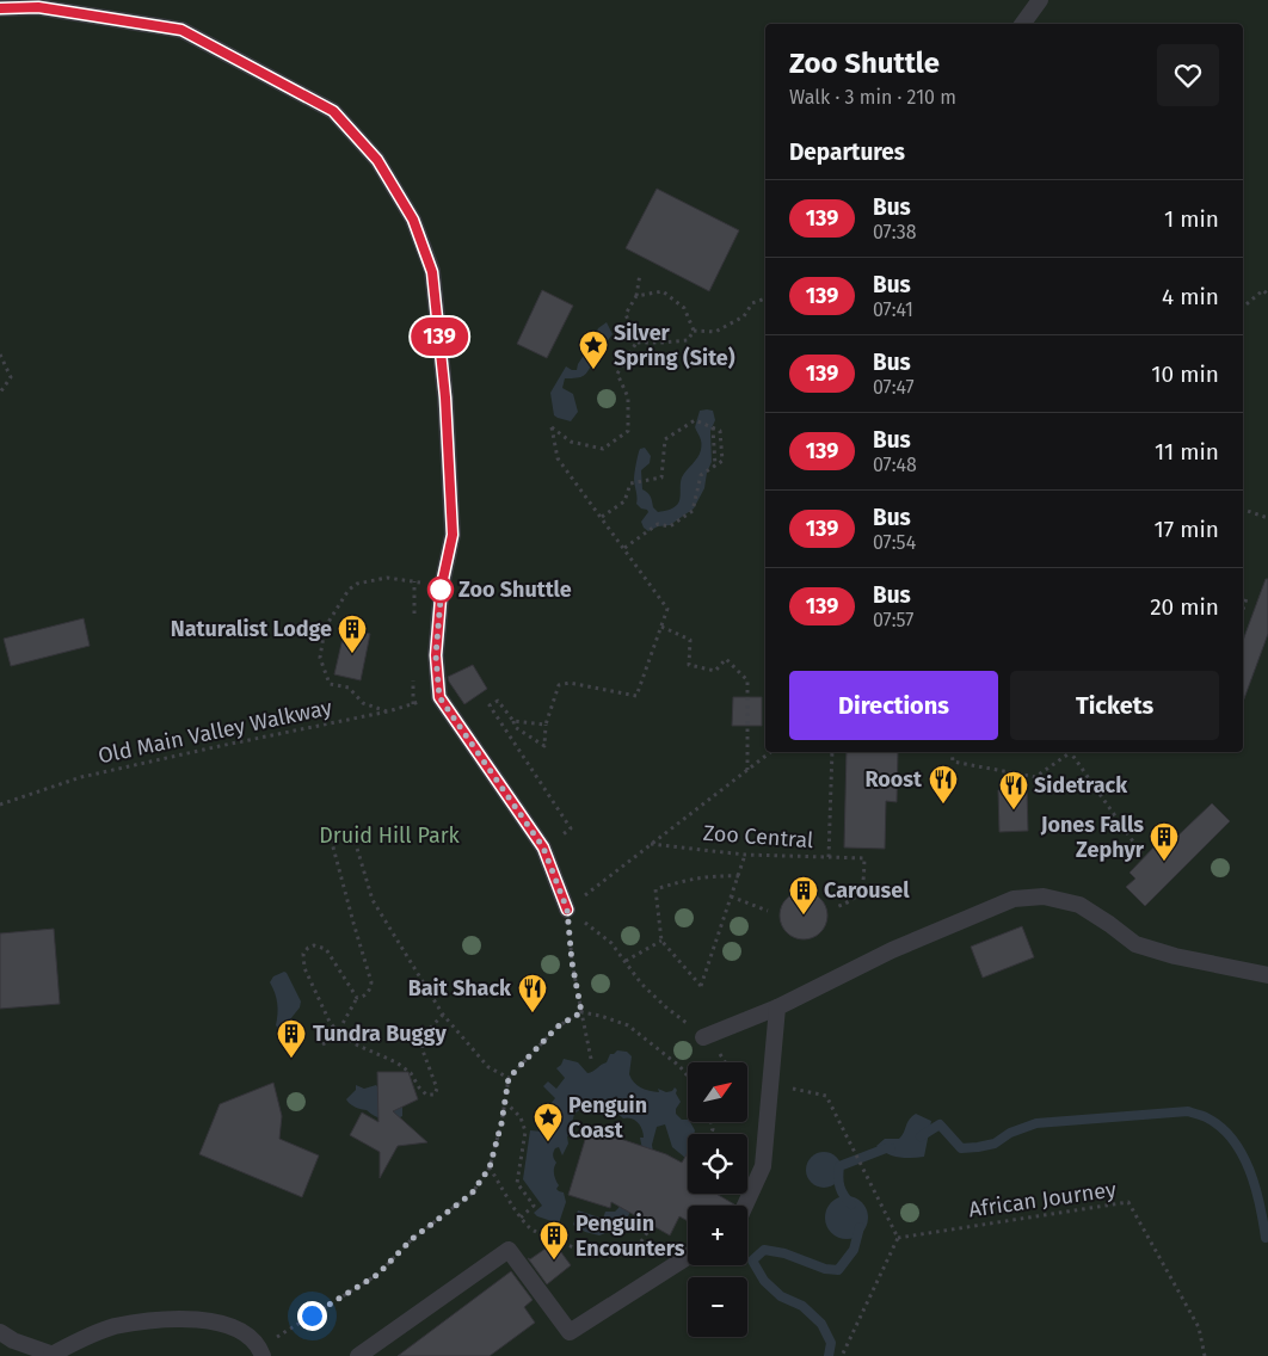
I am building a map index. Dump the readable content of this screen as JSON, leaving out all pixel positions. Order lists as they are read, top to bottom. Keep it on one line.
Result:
{"streets":{"path":["Old Main Valley Walkway","Zoo Central","African Journey"]},"parks":["Druid Hill Park"],"places":{"place":["Silver Spring (Site)","Penguin Coast"],"other":["Zoo Shuttle"],"building":["Naturalist Lodge","Jones Falls Zephyr","Carousel","Tundra Buggy","Penguin Encounters"],"restaurant":["Roost","Sidetrack","Bait Shack"]},"lines":["bus line 139"],"north":"top right","page":{"on_map":"139","heading":[["Zoo Shuttle","Walk · 3 min · 210 m"],"Departures"],"list":[{"mark":"139","name":"Bus","note":"07:38","value":"1 min"},{"mark":"139","name":"Bus","note":"07:41","value":"4 min"},{"mark":"139","name":"Bus","note":"07:47","value":"10 min"},{"mark":"139","name":"Bus","note":"07:48","value":"11 min"},{"mark":"139","name":"Bus","note":"07:54","value":"17 min"},{"mark":"139","name":"Bus","note":"07:57","value":"20 min"}],"buttons":["Directions","Tickets"],"map_buttons":["+","−"]}}
